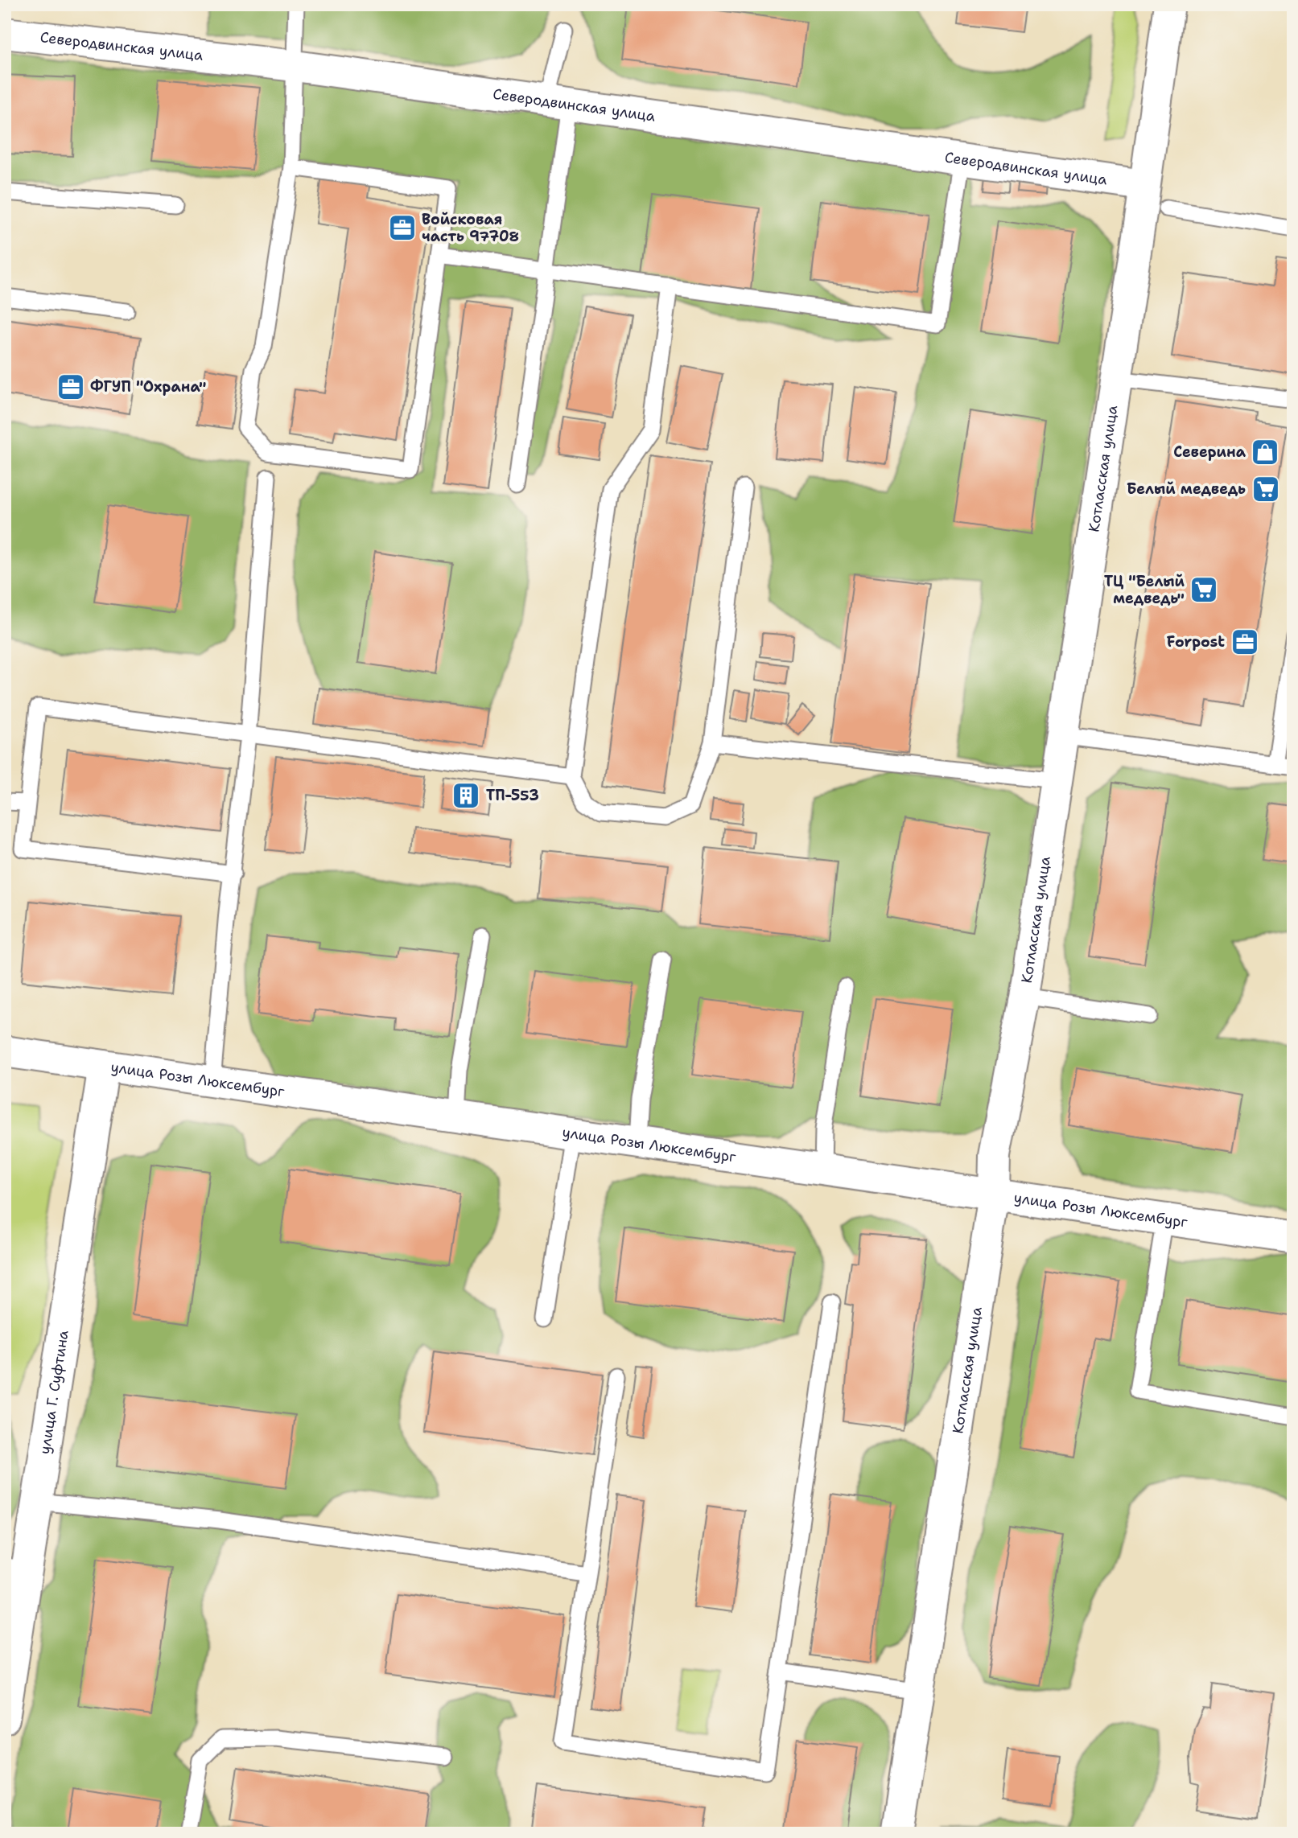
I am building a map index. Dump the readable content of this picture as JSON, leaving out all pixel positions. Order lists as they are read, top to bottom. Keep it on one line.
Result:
{"streets":{"street":["Северодвинская улица","Котласская улица","улица Розы Люксембург","улица Г. Суфтина"]},"crossings":[["Северодвинская улица","Котласская улица"],["Котласская улица","улица Розы Люксембург"],["улица Розы Люксембург","улица Г. Суфтина"]],"places":{"office":["Войсковая часть 97708","ФГУП \"Охрана\"","Forpost"],"shop":["Северина"],"supermarket":["Белый медведь","ТЦ \"Белый медведь\""],"building":["ТП-553"]}}
